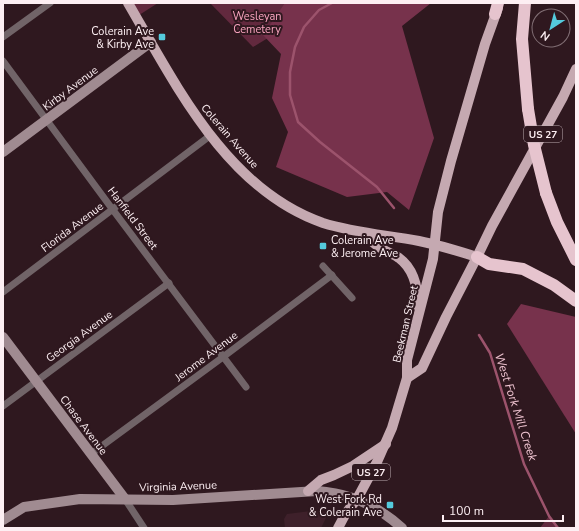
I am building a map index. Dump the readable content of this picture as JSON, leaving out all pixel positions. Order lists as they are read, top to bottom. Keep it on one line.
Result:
{"streets":{"main road":["US 27","Colerain Avenue","Beekman Street"],"street":["Kirby Avenue","Hanfield Street","Florida Avenue","Georgia Avenue","Jerome Avenue","Chase Avenue","Virginia Avenue"]},"crossings":[["Kirby Avenue","Colerain Avenue"],["Kirby Avenue","Hanfield Street"],["US 27","Beekman Street"],["US 27","Virginia Avenue"],["Colerain Avenue","Florida Avenue"],["Colerain Avenue","Beekman Street"],["Hanfield Street","Florida Avenue"],["Hanfield Street","Georgia Avenue"],["Hanfield Street","Jerome Avenue"],["Georgia Avenue","Chase Avenue"],["Jerome Avenue","Chase Avenue"],["Chase Avenue","Virginia Avenue"]],"water":["West Fork Mill Creek"],"parks":["Wesleyan Cemetery"],"places":{"transit":["Colerain Ave & Kirby Ave","Colerain Ave & Jerome Ave","West Fork Rd & Colerain Ave"]},"scale_bar":"100 m","north":"bottom left"}
